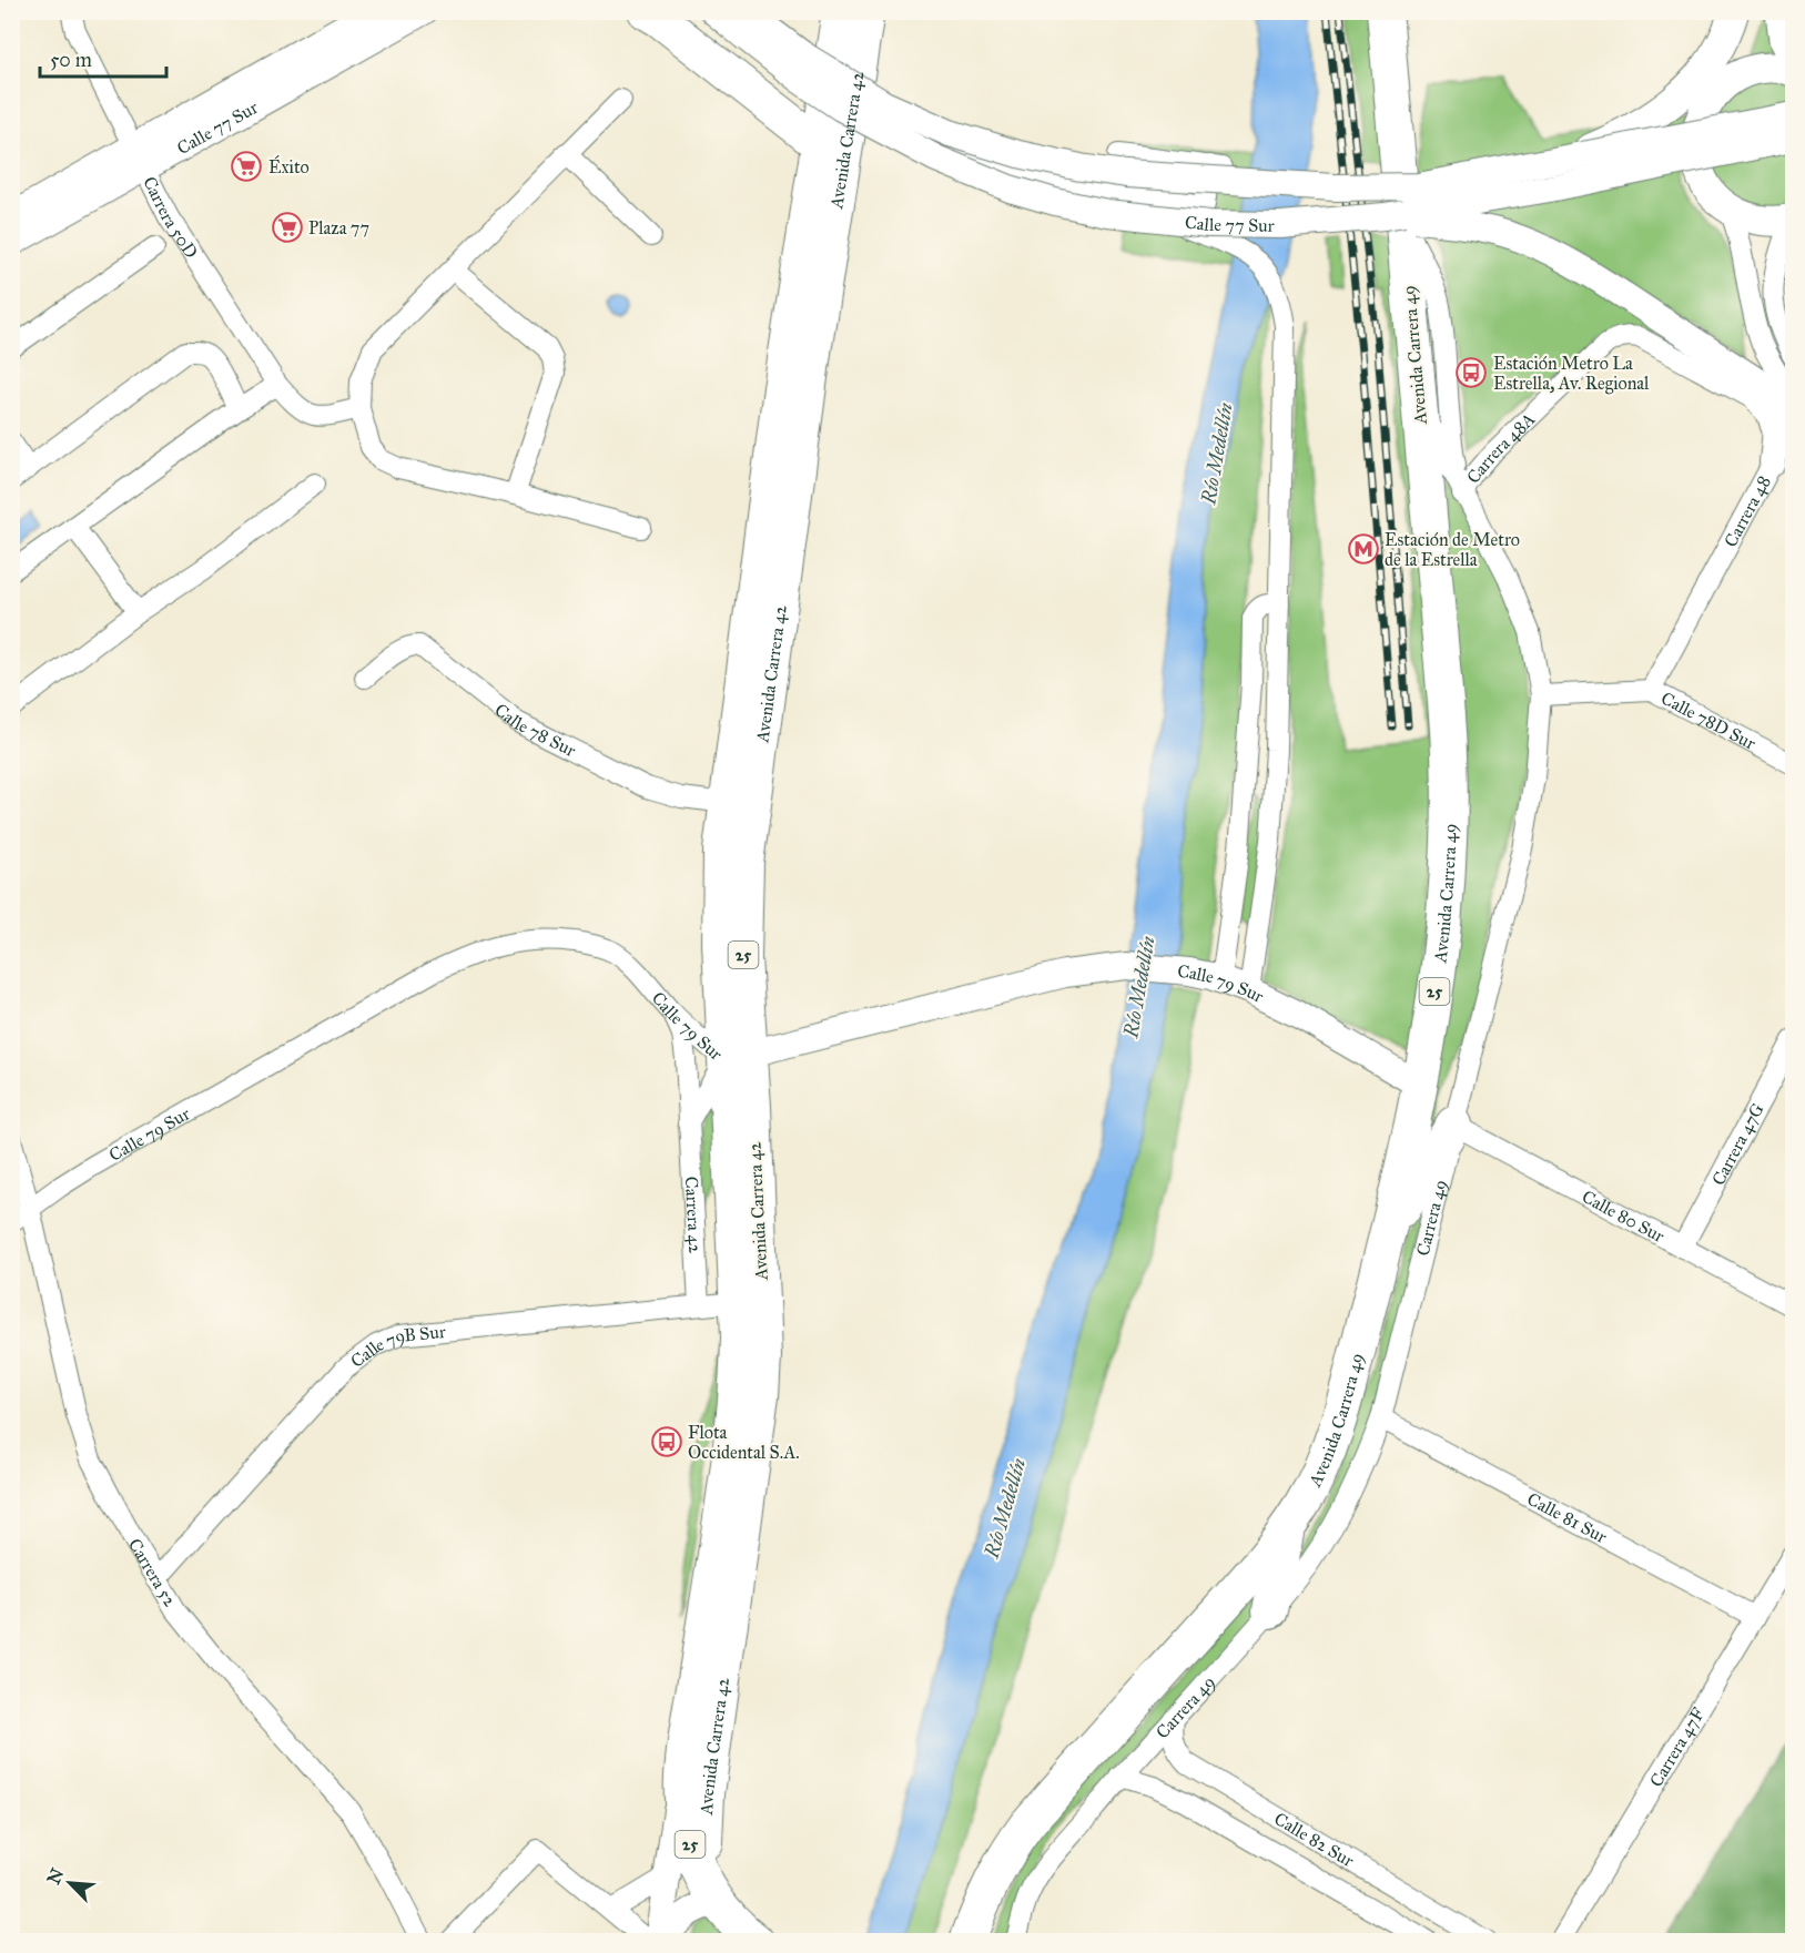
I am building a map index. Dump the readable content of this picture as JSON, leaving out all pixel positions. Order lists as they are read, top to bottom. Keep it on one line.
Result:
{"streets":{"highway":["Avenida Carrera 42","Avenida Carrera 49","25"],"street":["Calle 77 Sur","Carrera 50D","Carrera 48A","Carrera 48","Calle 78D Sur","Calle 78 Sur","Calle 79 Sur","Carrera 47G","Carrera 42","Calle 80 Sur","Carrera 49","Calle 79B Sur","Calle 81 Sur","Carrera 52","Carrera 47F","Calle 82 Sur"]},"crossings":[["Calle 77 Sur","Avenida Carrera 42"],["Calle 77 Sur","Carrera 50D"],["Calle 77 Sur","Avenida Carrera 49"],["Calle 77 Sur","Carrera 48A"],["Avenida Carrera 42","Calle 78 Sur"],["Avenida Carrera 42","25"],["Avenida Carrera 42","Calle 79 Sur"],["Avenida Carrera 42","Carrera 42"],["Avenida Carrera 42","Calle 79B Sur"],["Avenida Carrera 49","Carrera 48A"],["Avenida Carrera 49","25"],["Avenida Carrera 49","Calle 79 Sur"],["Avenida Carrera 49","Carrera 49"],["Carrera 48A","Carrera 48"],["Carrera 48A","Carrera 49"],["Carrera 48","Calle 78D Sur"],["Calle 78D Sur","Carrera 49"],["Calle 79 Sur","Carrera 42"],["Calle 79 Sur","Carrera 52"],["Carrera 47G","Calle 80 Sur"],["Carrera 42","Calle 79B Sur"],["Calle 80 Sur","Carrera 49"],["Carrera 49","Calle 81 Sur"],["Carrera 49","Calle 82 Sur"],["Calle 79B Sur","Carrera 52"],["Calle 81 Sur","Carrera 47F"]],"water":["Río Medellín"],"places":{"supermarket":["Éxito","Plaza 77"],"bus stop":["Estación Metro La Estrella, Av. Regional","Flota Occidental S.A."],"metro station":["Estación de Metro de la Estrella"]},"scale_bar":"50 m","north":"top left"}
